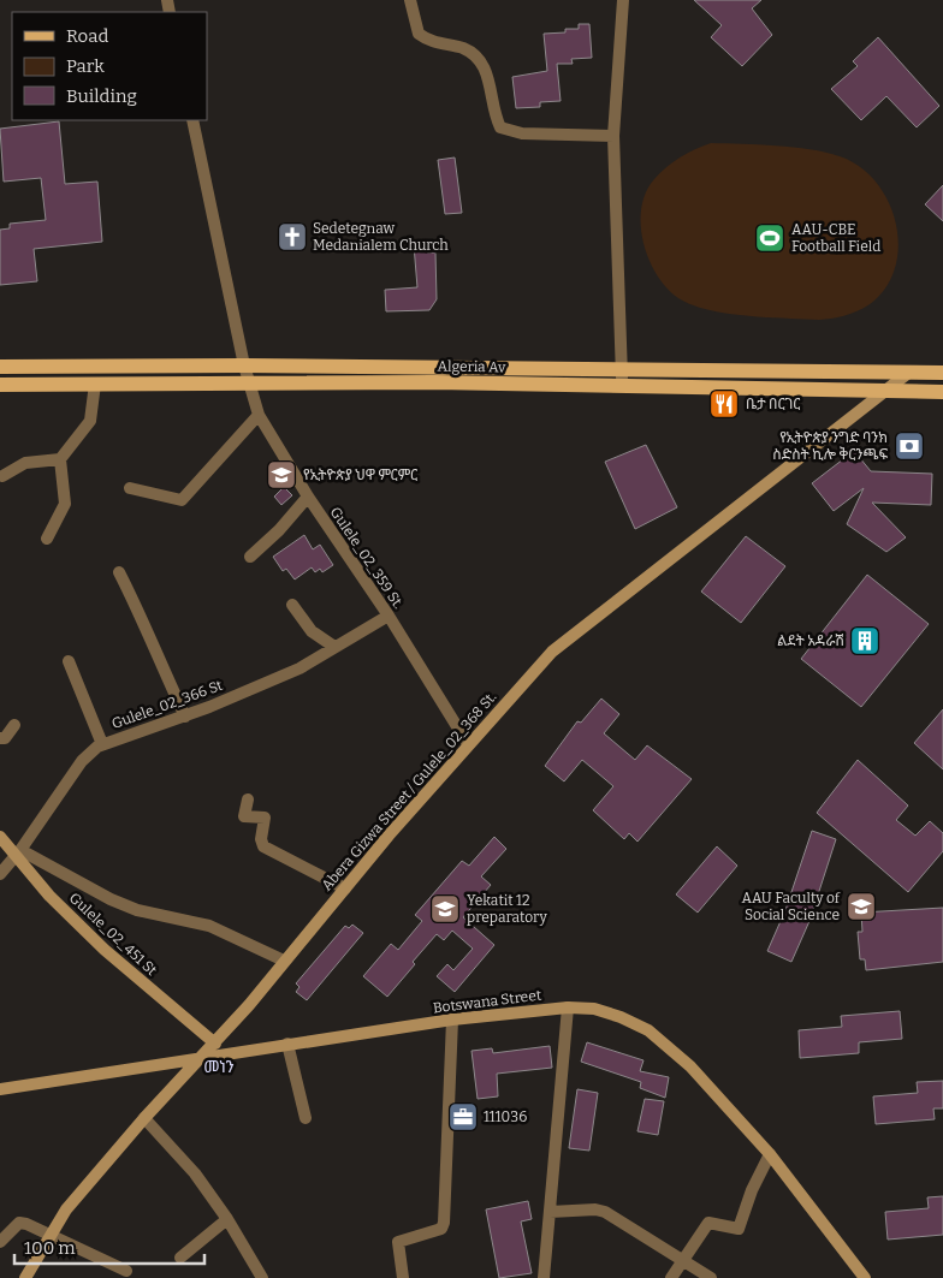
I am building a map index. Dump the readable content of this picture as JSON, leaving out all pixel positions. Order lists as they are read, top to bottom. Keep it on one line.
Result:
{"streets":{"main road":["Algeria Av","Abera Gizwa Street / Gulele_02_368 St.","Gulele_02_451 St","Botswana Street"],"street":["Gulele_02_359 St.","Gulele_02_366 St"]},"crossings":[["Algeria Av","Gulele_02_359 St."],["Algeria Av","Abera Gizwa Street / Gulele_02_368 St."],["Gulele_02_359 St.","Gulele_02_366 St"],["Gulele_02_359 St.","Abera Gizwa Street / Gulele_02_368 St."],["Gulele_02_366 St","Gulele_02_451 St"],["Abera Gizwa Street / Gulele_02_368 St.","Gulele_02_451 St"],["Abera Gizwa Street / Gulele_02_368 St.","Botswana Street"]],"districts":["መነን"],"places":{"church":["Sedetegnaw Medanialem Church"],"sports":["AAU-CBE Football Field"],"restaurant":["ቤታ በርገር"],"bank":["የኢትዮጵያ ንግድ ባንክ ስድስት ኪሎ ቅርንጫፍ"],"school or university":["የኢትዮጵያ ህዋ ምርምር","AAU Faculty of Social Science","Yekatit 12 preparatory"],"building":["ልደት አዳራሽ"],"office":["111036"]},"legend":["Road","Park","Building"],"scale_bar":"100 m"}
